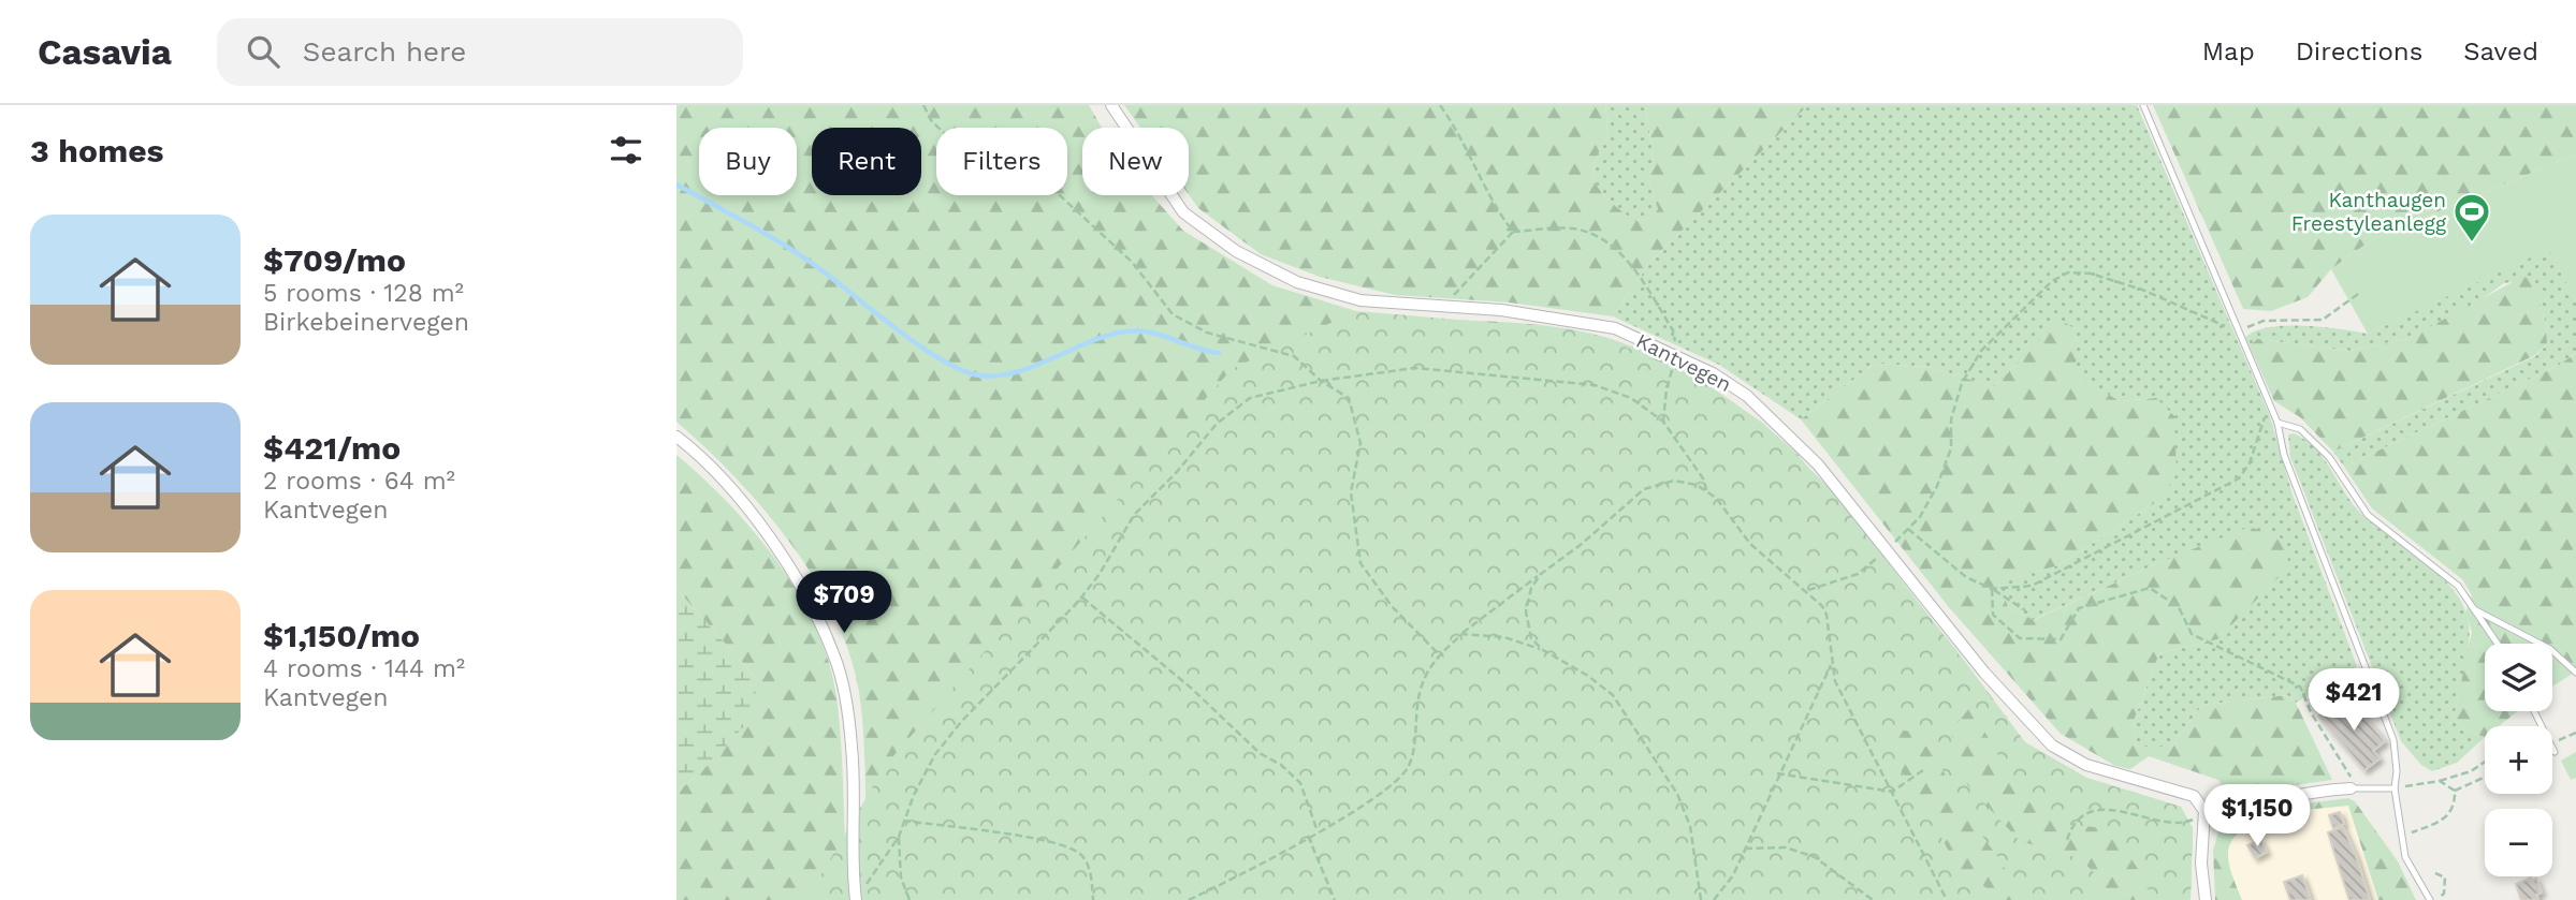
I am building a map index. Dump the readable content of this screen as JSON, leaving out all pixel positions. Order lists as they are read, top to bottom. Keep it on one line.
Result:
{"streets":{"street":["Kantvegen"]},"places":{"sports":["Kanthaugen Freestyleanlegg"]},"page":{"header":"Casavia","search":"Search here","nav":["Map","Directions","Saved"],"heading":"3 homes","chip":["Buy","Rent","Filters","New"],"list":[{"name":"$709/mo","note":"5 rooms · 128 m² · Birkebeinervegen"},{"name":"$421/mo","note":"2 rooms · 64 m² · Kantvegen"},{"name":"$1,150/mo","note":"4 rooms · 144 m² · Kantvegen"}],"price":["$709","$421","$1,150"],"map_buttons":["+","−"]}}
